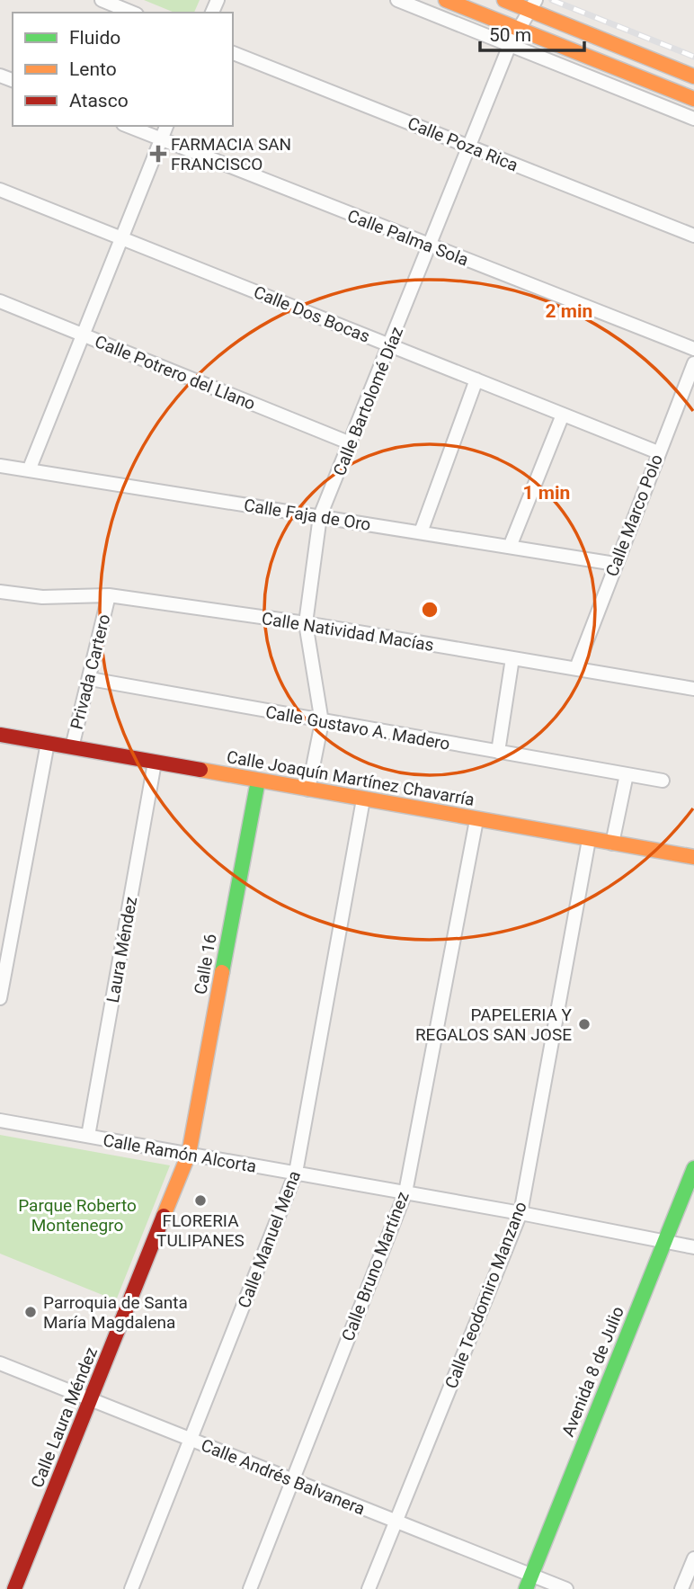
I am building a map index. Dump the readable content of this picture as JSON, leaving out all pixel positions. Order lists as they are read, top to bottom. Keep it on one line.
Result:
{"streets":{"street":["Calle Poza Rica","Calle Palma Sola","Calle Dos Bocas","Calle Potrero del Llano","Calle Bartolomé Díaz","Calle Faja de Oro","Calle Marco Polo","Calle Natividad Macías","Privada Cartero","Calle Gustavo A. Madero","Calle Joaquín Martínez Chavarría","Laura Méndez","Calle 16","Calle Ramón Alcorta","Calle Manuel Mena","Calle Bruno Martínez","Calle Teodomiro Manzano","Avenida 8 de Julio","Calle Laura Méndez","Calle Andrés Balvanera"]},"crossings":[["Calle Poza Rica","Calle Bartolomé Díaz"],["Calle Palma Sola","Calle Bartolomé Díaz"],["Calle Dos Bocas","Calle Bartolomé Díaz"],["Calle Dos Bocas","Calle Marco Polo"],["Calle Potrero del Llano","Calle Bartolomé Díaz"],["Calle Bartolomé Díaz","Calle Faja de Oro"],["Calle Bartolomé Díaz","Calle Natividad Macías"],["Calle Bartolomé Díaz","Calle Gustavo A. Madero"],["Calle Bartolomé Díaz","Calle Joaquín Martínez Chavarría"],["Calle Faja de Oro","Calle Marco Polo"],["Calle Marco Polo","Calle Natividad Macías"],["Calle Natividad Macías","Privada Cartero"],["Privada Cartero","Calle Gustavo A. Madero"],["Privada Cartero","Calle Joaquín Martínez Chavarría"],["Calle Joaquín Martínez Chavarría","Laura Méndez"],["Calle Joaquín Martínez Chavarría","Calle 16"],["Calle Joaquín Martínez Chavarría","Calle Manuel Mena"],["Calle Joaquín Martínez Chavarría","Calle Bruno Martínez"],["Calle Joaquín Martínez Chavarría","Calle Teodomiro Manzano"],["Laura Méndez","Calle Ramón Alcorta"],["Calle 16","Calle Ramón Alcorta"],["Calle 16","Calle Laura Méndez"],["Calle Ramón Alcorta","Calle Manuel Mena"],["Calle Ramón Alcorta","Calle Bruno Martínez"],["Calle Ramón Alcorta","Calle Teodomiro Manzano"],["Calle Ramón Alcorta","Avenida 8 de Julio"],["Calle Ramón Alcorta","Calle Laura Méndez"],["Calle Manuel Mena","Calle Andrés Balvanera"],["Calle Bruno Martínez","Calle Andrés Balvanera"],["Calle Teodomiro Manzano","Calle Andrés Balvanera"],["Avenida 8 de Julio","Calle Andrés Balvanera"],["Calle Laura Méndez","Calle Andrés Balvanera"]],"parks":["Parque Roberto Montenegro"],"places":{"health":["FARMACIA SAN FRANCISCO"],"other":["PAPELERIA Y REGALOS SAN JOSE","FLORERIA TULIPANES","Parroquia de Santa María Magdalena"]},"legend":["Fluido","Lento","Atasco"],"scale_bar":"50 m","rings":["2 min","1 min"]}
